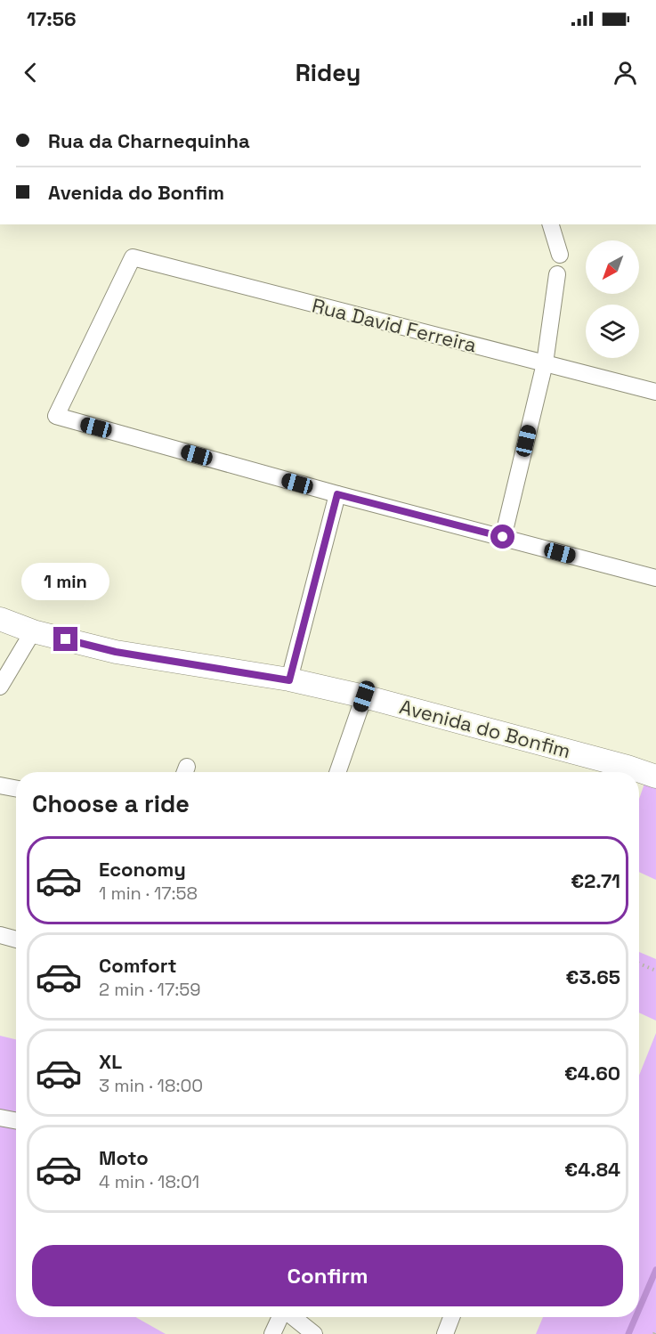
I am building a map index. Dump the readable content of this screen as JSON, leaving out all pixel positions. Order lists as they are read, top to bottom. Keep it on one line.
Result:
{"streets":{"street":["Rua David Ferreira","Avenida do Bonfim"]},"north":"bottom left","page":{"status":"17:56","header":"Ridey","banner":["Rua da Charnequinha","Avenida do Bonfim"],"bubble":"1 min","heading":"Choose a ride","list":[{"name":"Economy","note":"1 min · 17:58","value":"€2.71"},{"name":"Comfort","note":"2 min · 17:59","value":"€3.65"},{"name":"XL","note":"3 min · 18:00","value":"€4.60"},{"name":"Moto","note":"4 min · 18:01","value":"€4.84"}],"buttons":"Confirm"}}
